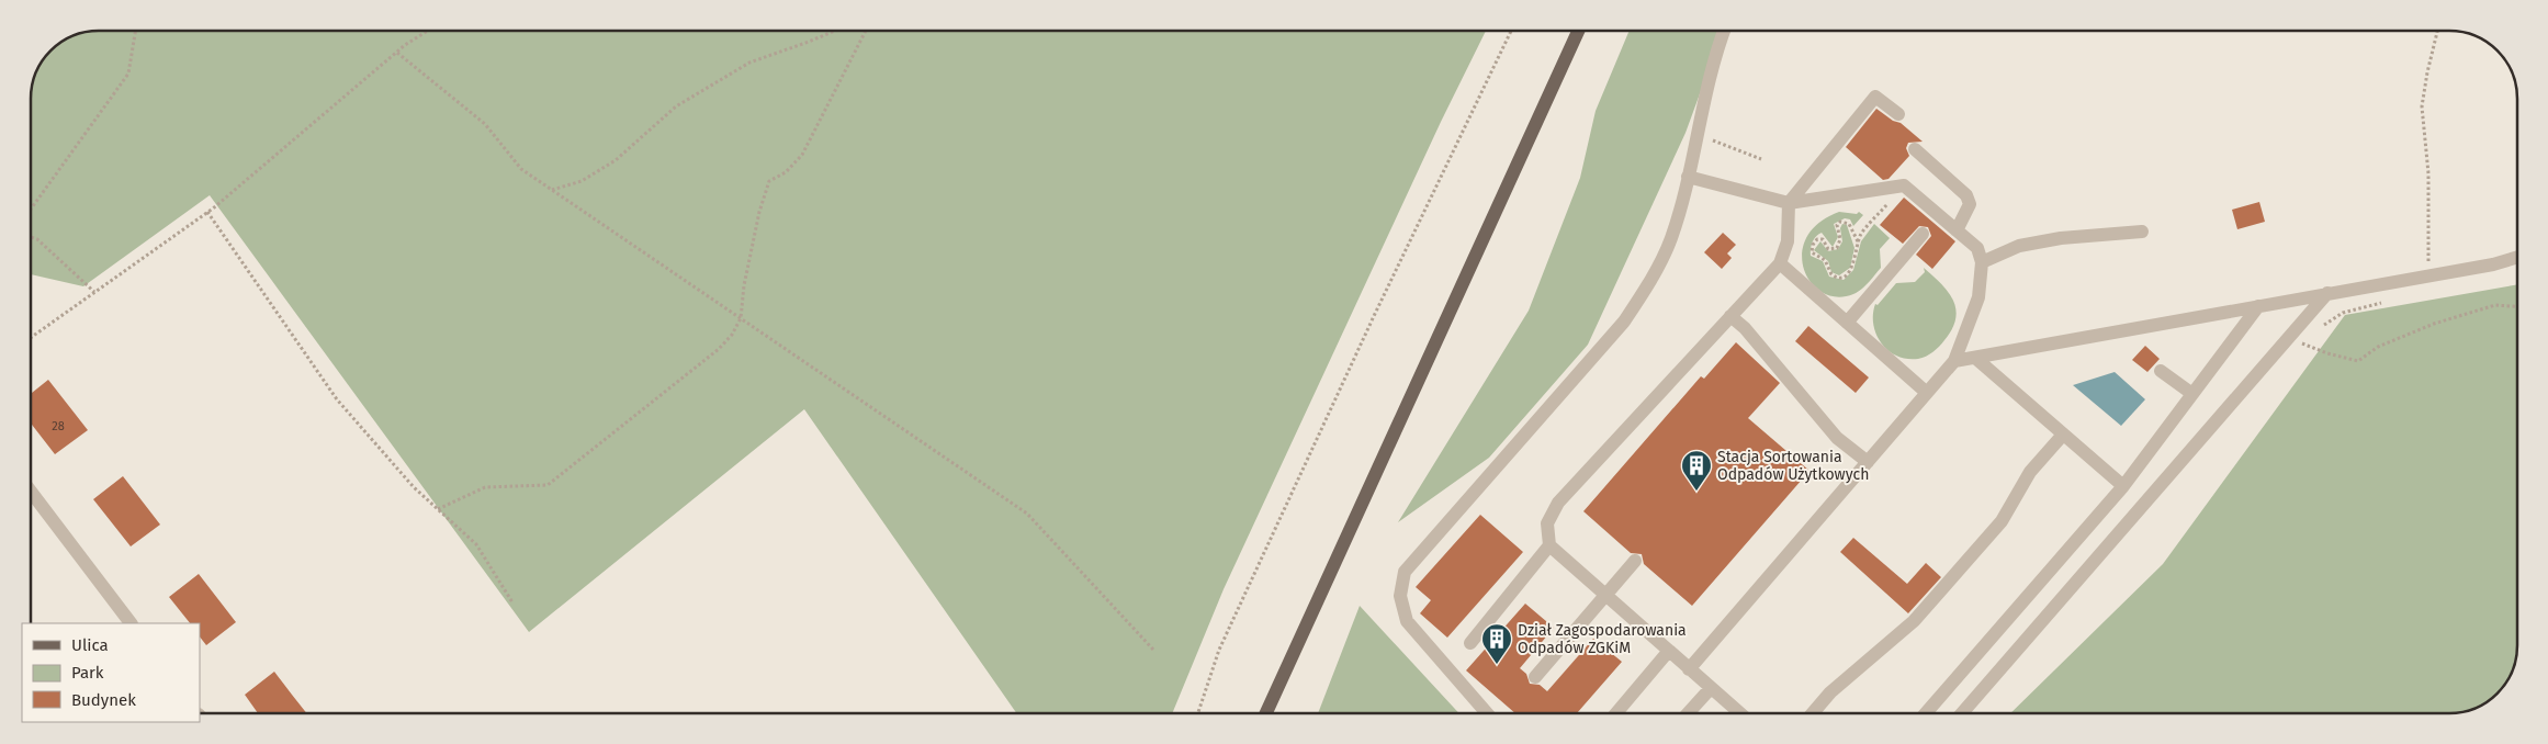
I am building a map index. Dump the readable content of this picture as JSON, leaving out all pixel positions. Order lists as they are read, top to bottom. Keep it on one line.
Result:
{"places":{"building":["Stacja Sortowania Odpadów Użytkowych","Dział Zagospodarowania Odpadów ZGKiM"]},"house_numbers":["28"],"legend":["Ulica","Park","Budynek"]}
